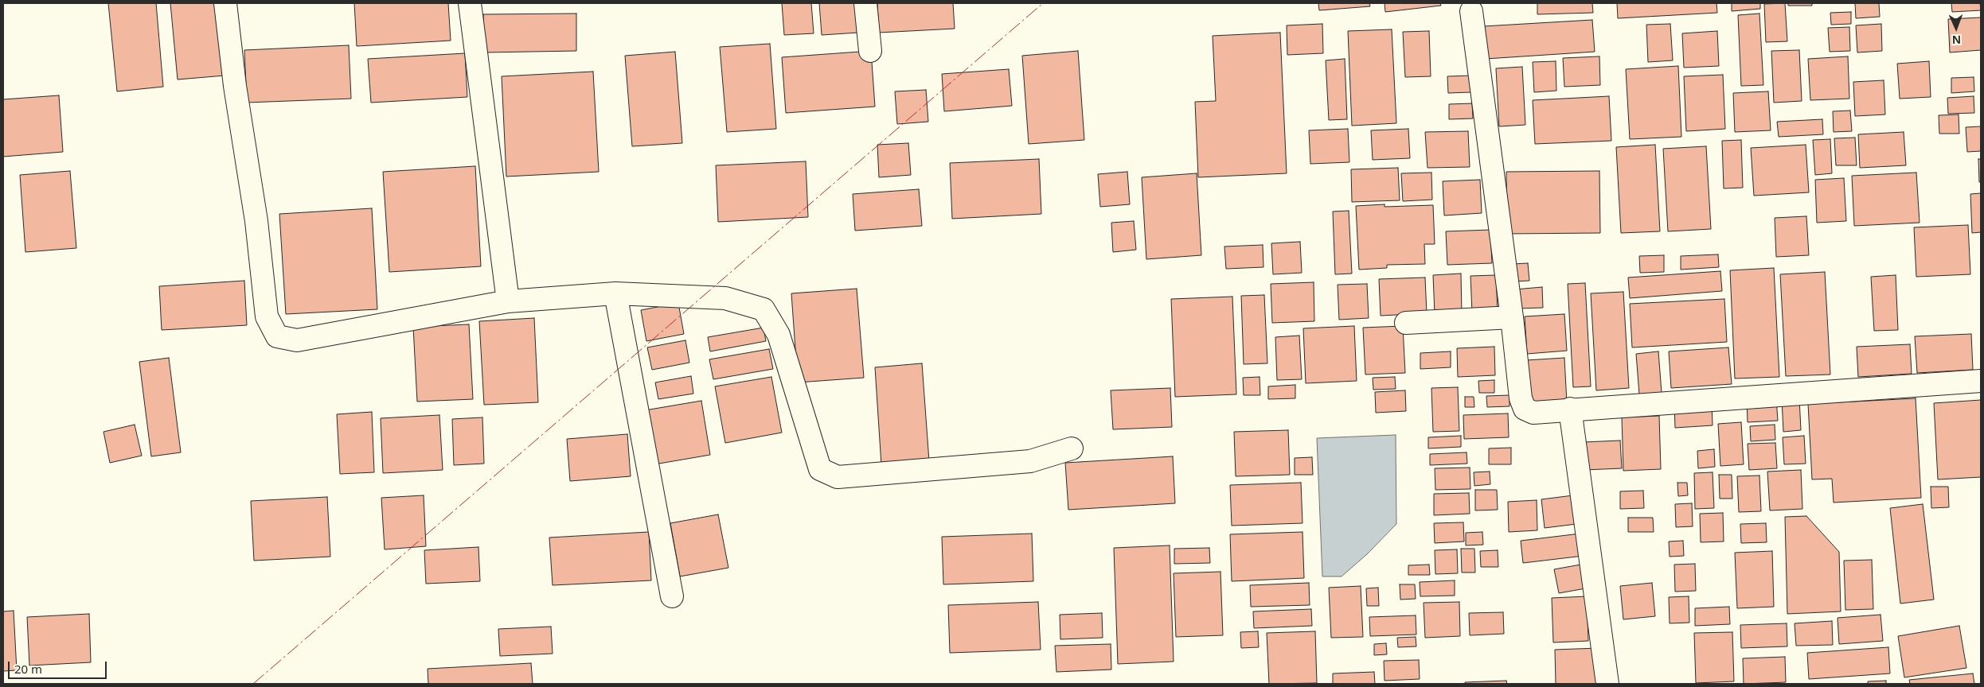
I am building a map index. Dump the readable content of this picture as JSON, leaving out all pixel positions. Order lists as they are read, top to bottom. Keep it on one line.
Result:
{"scale_bar":"20 m","north":"bottom"}
